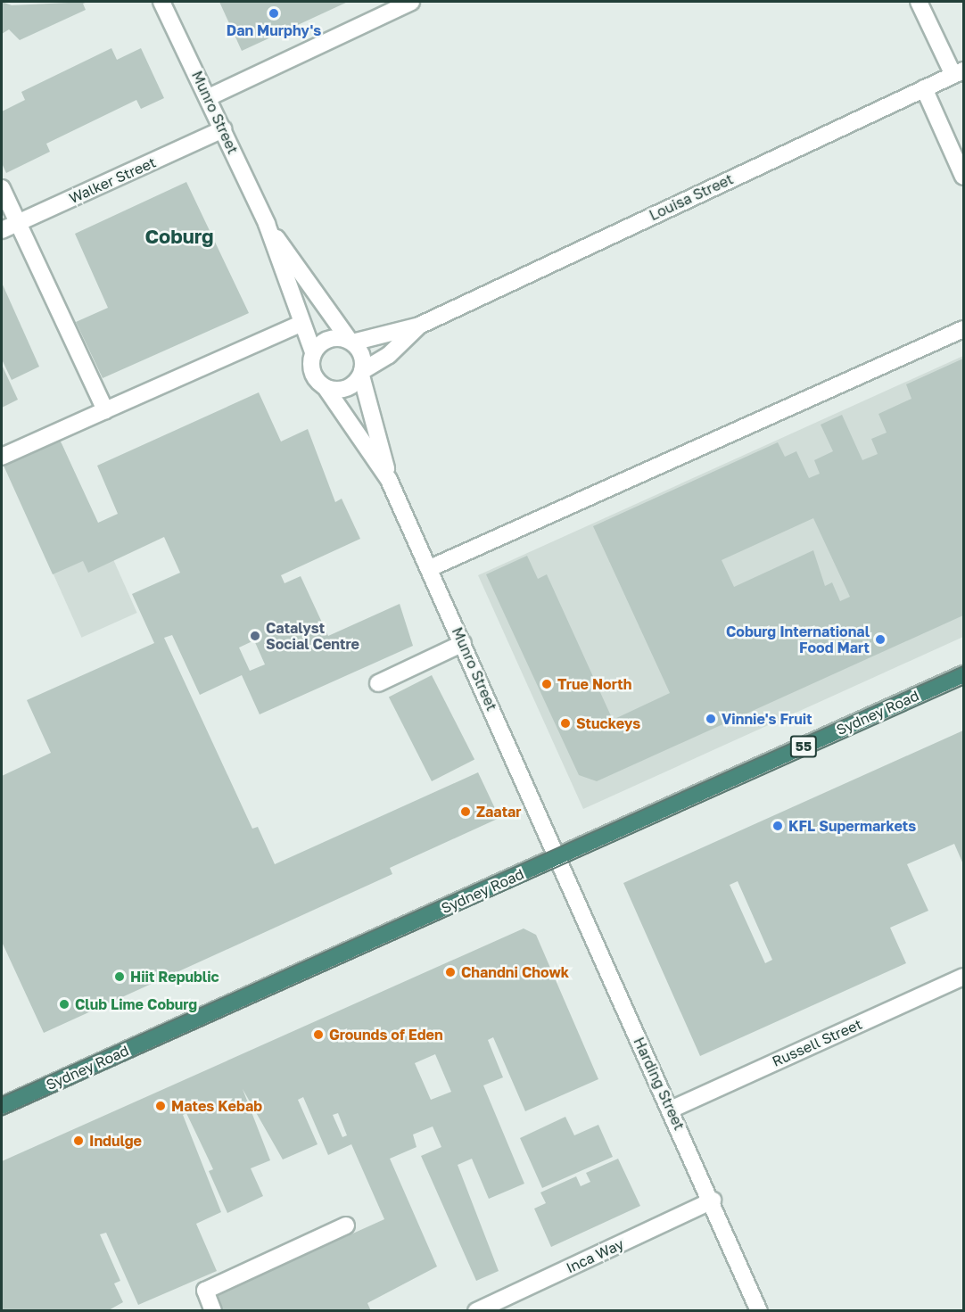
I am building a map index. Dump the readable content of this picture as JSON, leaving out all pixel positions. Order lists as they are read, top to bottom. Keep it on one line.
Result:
{"streets":{"highway":["Sydney Road","55"],"street":["Munro Street","Walker Street","Louisa Street","Russell Street","Harding Street","Inca Way"]},"crossings":[["Munro Street","Walker Street"],["Munro Street","Louisa Street"],["Munro Street","Sydney Road"],["Munro Street","Harding Street"],["Sydney Road","Harding Street"],["Russell Street","Harding Street"],["Harding Street","Inca Way"]],"districts":["Coburg"],"places":["Dan Murphy's","Catalyst Social Centre","Coburg International Food Mart","True North","Vinnie's Fruit","Stuckeys","Zaatar","KFL Supermarkets","Chandni Chowk","Hiit Republic","Club Lime Coburg","Grounds of Eden","Mates Kebab","Indulge"]}
